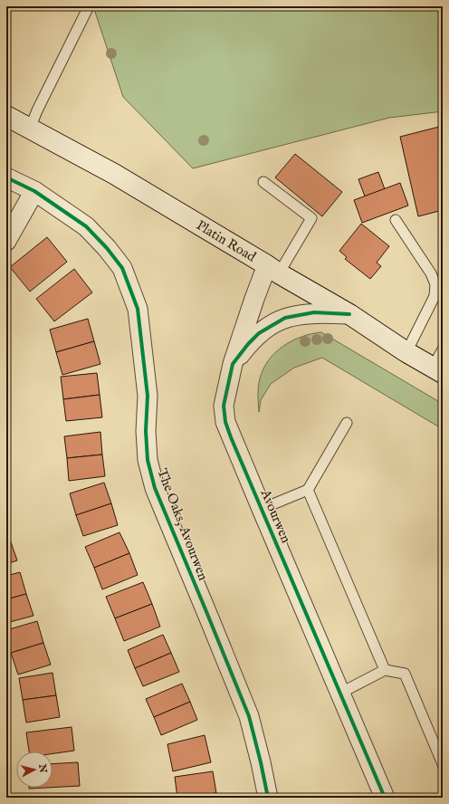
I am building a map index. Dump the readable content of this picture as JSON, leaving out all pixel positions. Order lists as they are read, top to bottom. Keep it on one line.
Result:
{"streets":{"main road":["Platin Road"],"street":["Avourwen","The Oaks, Avourwen"]},"crossings":[["Platin Road","Avourwen"]],"north":"right"}
